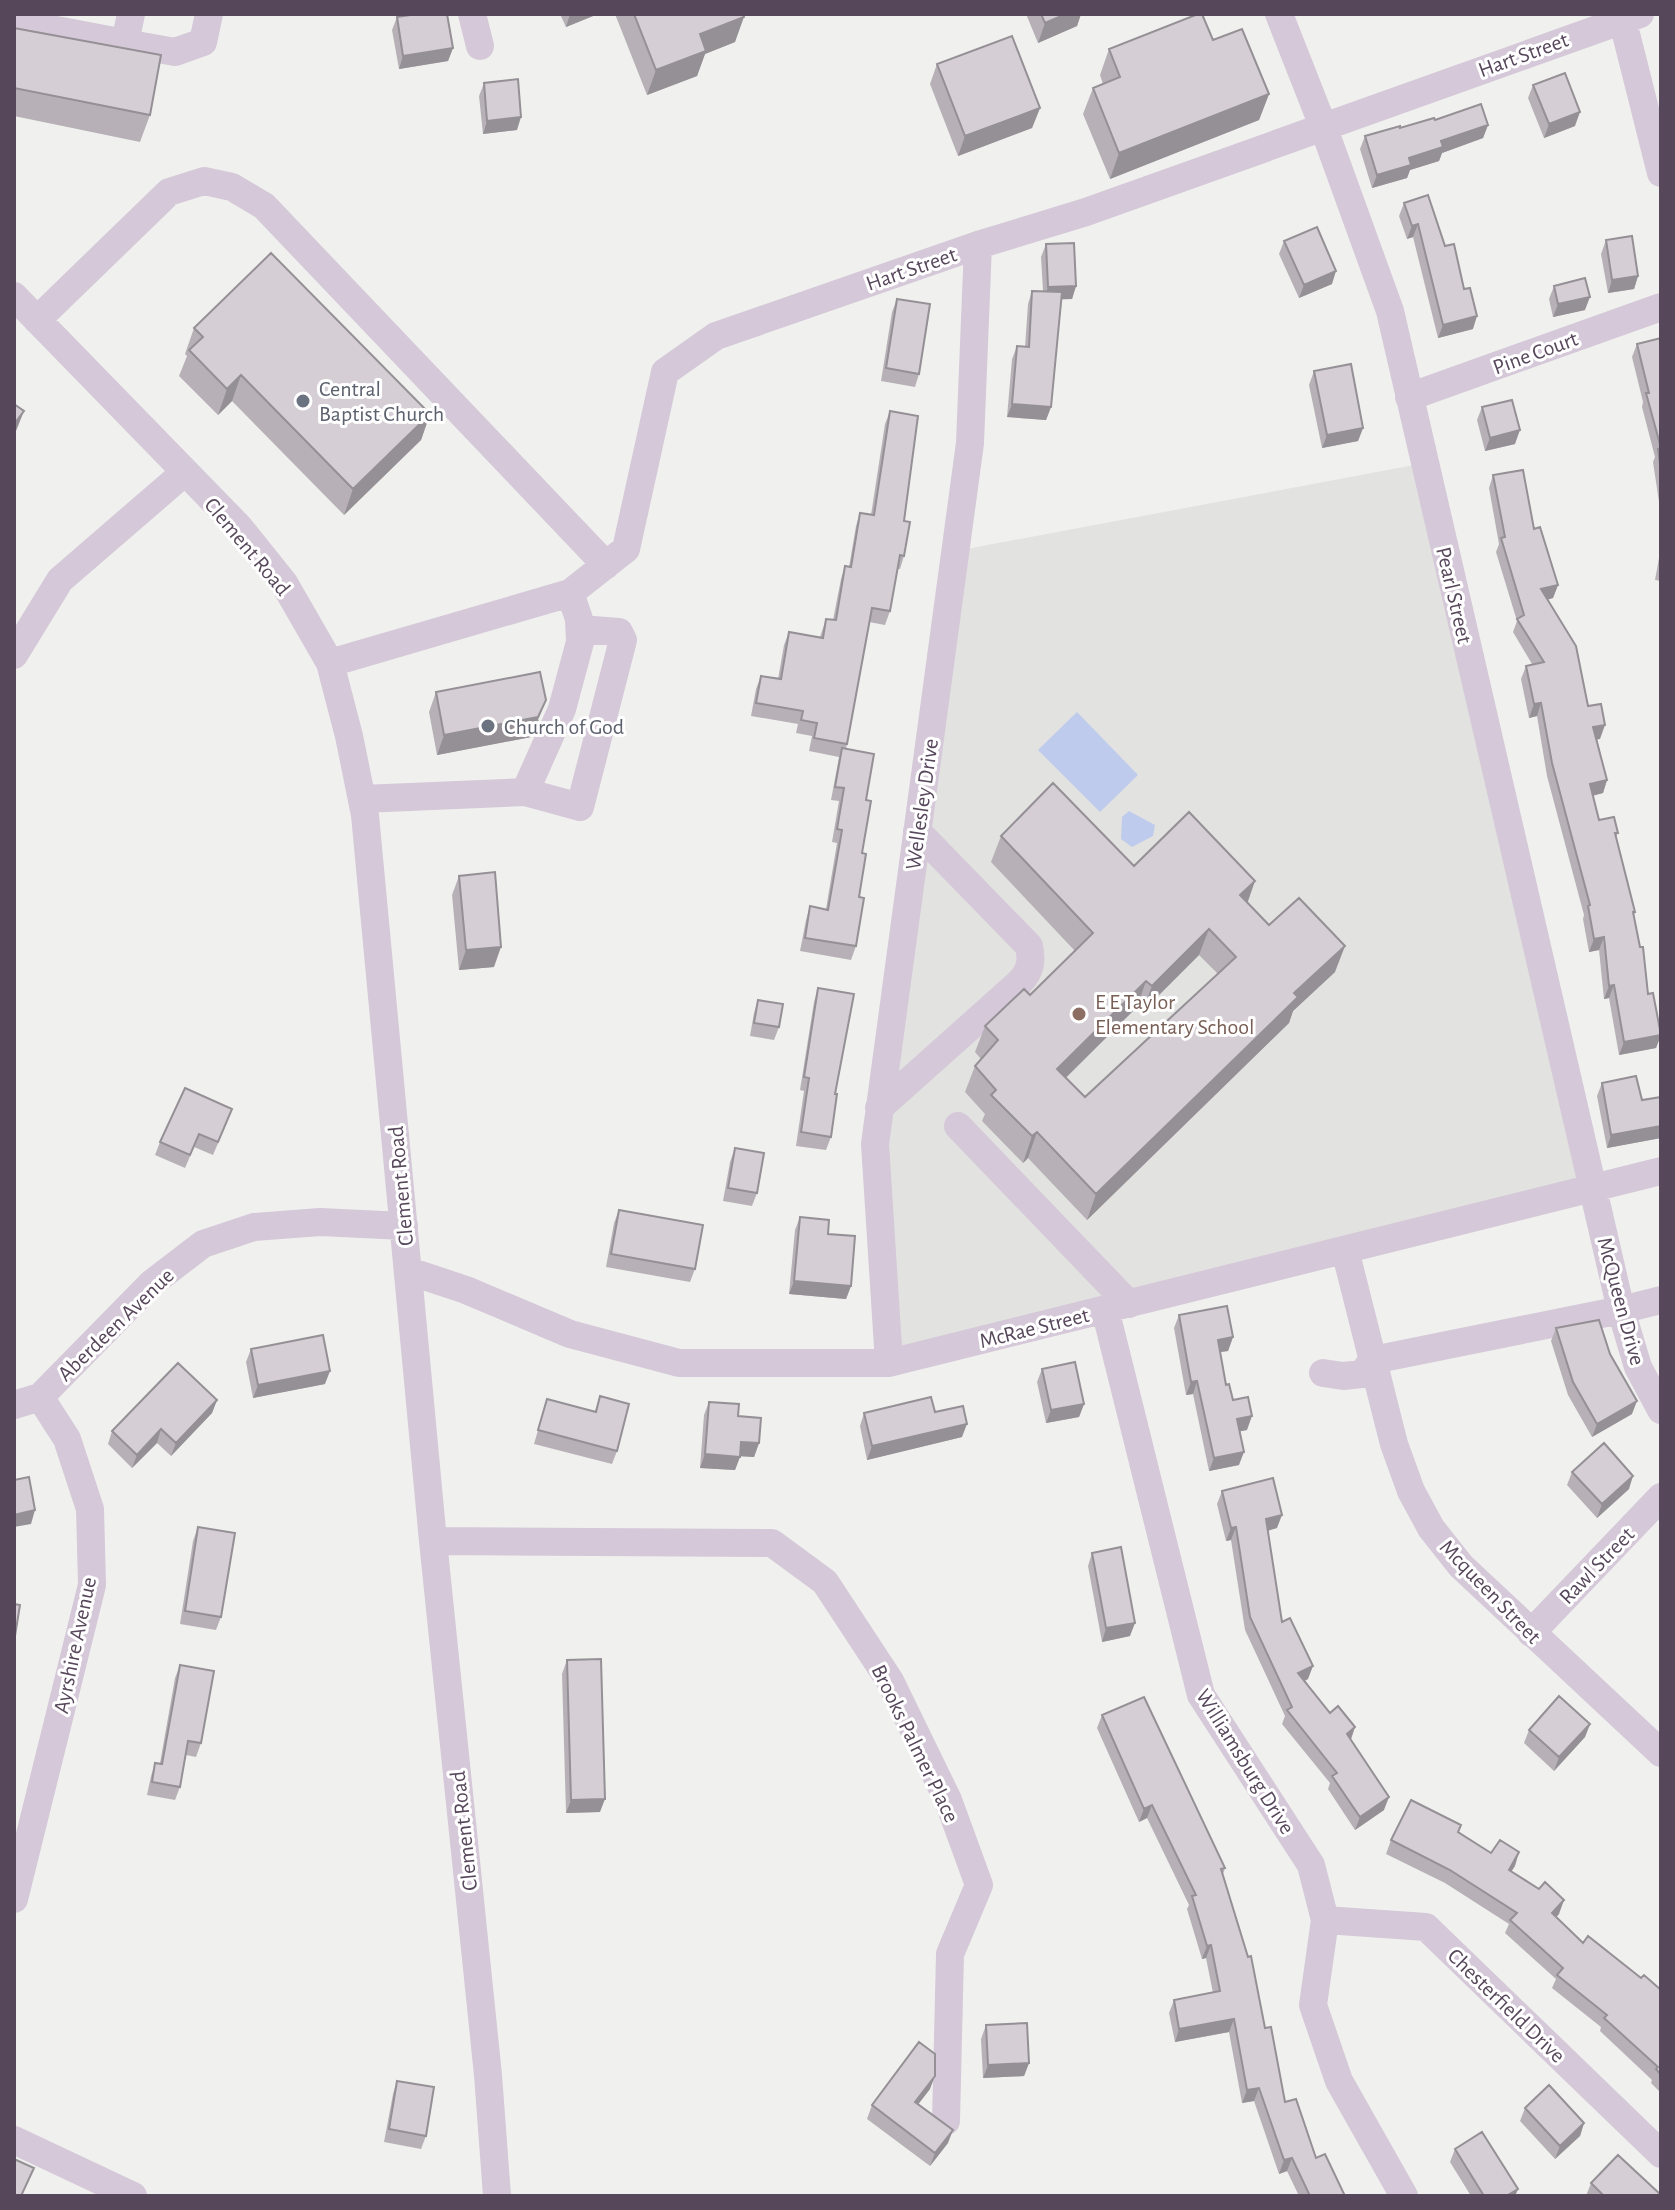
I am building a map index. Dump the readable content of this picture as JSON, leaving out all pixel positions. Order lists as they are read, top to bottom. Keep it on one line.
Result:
{"streets":{"street":["Hart Street","Pine Court","Clement Road","Pearl Street","Wellesley Drive","McQueen Drive","Aberdeen Avenue","McRae Street","Rawl Street","Mcqueen Street","Ayrshire Avenue","Brooks Palmer Place","Williamsburg Drive","Chesterfield Drive"]},"crossings":[["Hart Street","Clement Road"],["Hart Street","Pearl Street"],["Hart Street","Wellesley Drive"],["Pine Court","Pearl Street"],["Clement Road","Aberdeen Avenue"],["Clement Road","McRae Street"],["Clement Road","Brooks Palmer Place"],["Pearl Street","McQueen Drive"],["Pearl Street","McRae Street"],["Wellesley Drive","McRae Street"],["McQueen Drive","McRae Street"],["Aberdeen Avenue","Ayrshire Avenue"],["McRae Street","Mcqueen Street"],["McRae Street","Williamsburg Drive"],["Rawl Street","Mcqueen Street"],["Williamsburg Drive","Chesterfield Drive"]],"places":["Central Baptist Church","Church of God","E E Taylor Elementary School"]}
